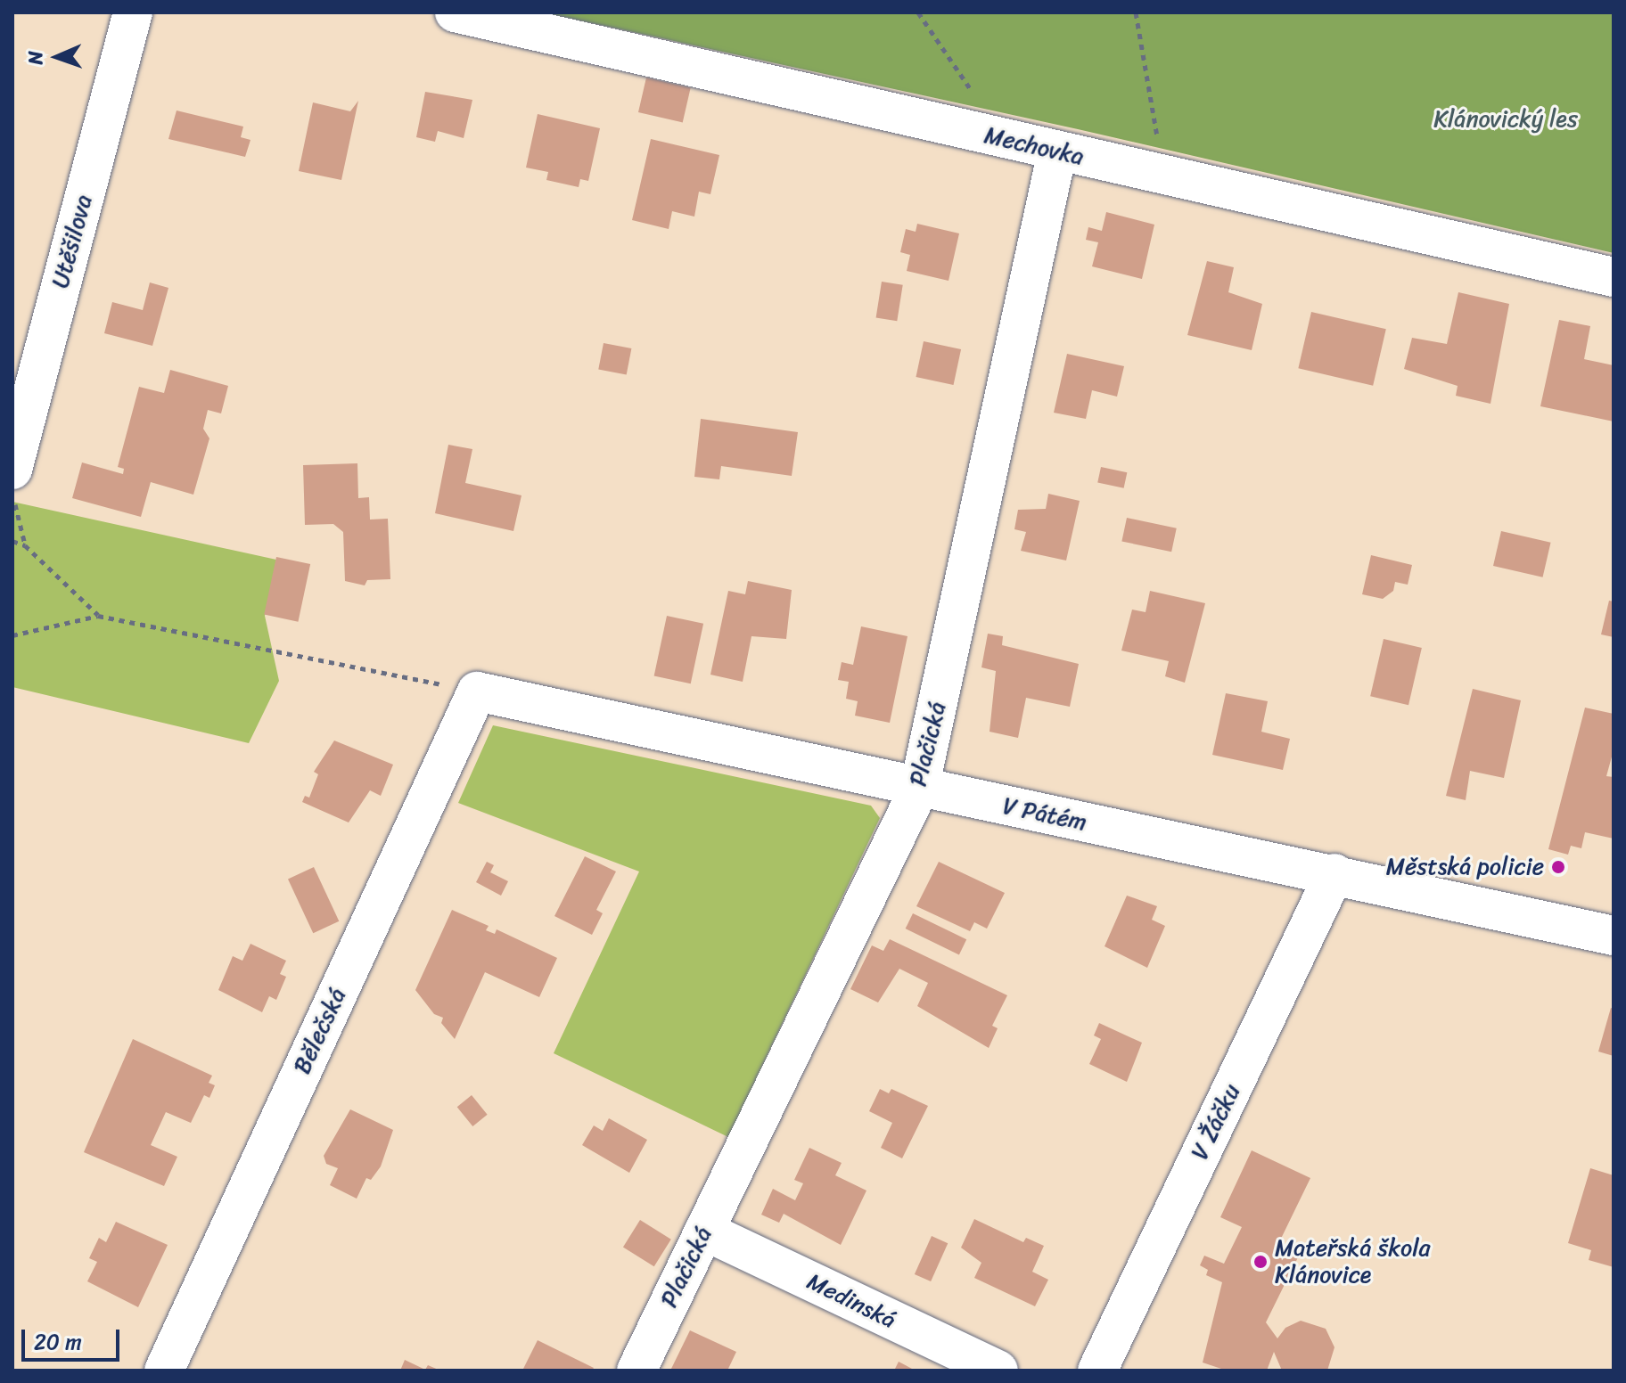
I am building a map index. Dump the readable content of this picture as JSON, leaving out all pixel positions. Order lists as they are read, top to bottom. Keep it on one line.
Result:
{"streets":{"street":["Mechovka","Utěšilova","Plačická","V Pátém","Bělečská","V Žáčku","Medinská"]},"crossings":[["Mechovka","Plačická"],["Plačická","V Pátém"],["Plačická","Medinská"],["V Pátém","Bělečská"],["V Pátém","V Žáčku"]],"parks":["Klánovický les"],"places":["Městská policie","Mateřská škola Klánovice"],"scale_bar":"20 m","north":"left"}
